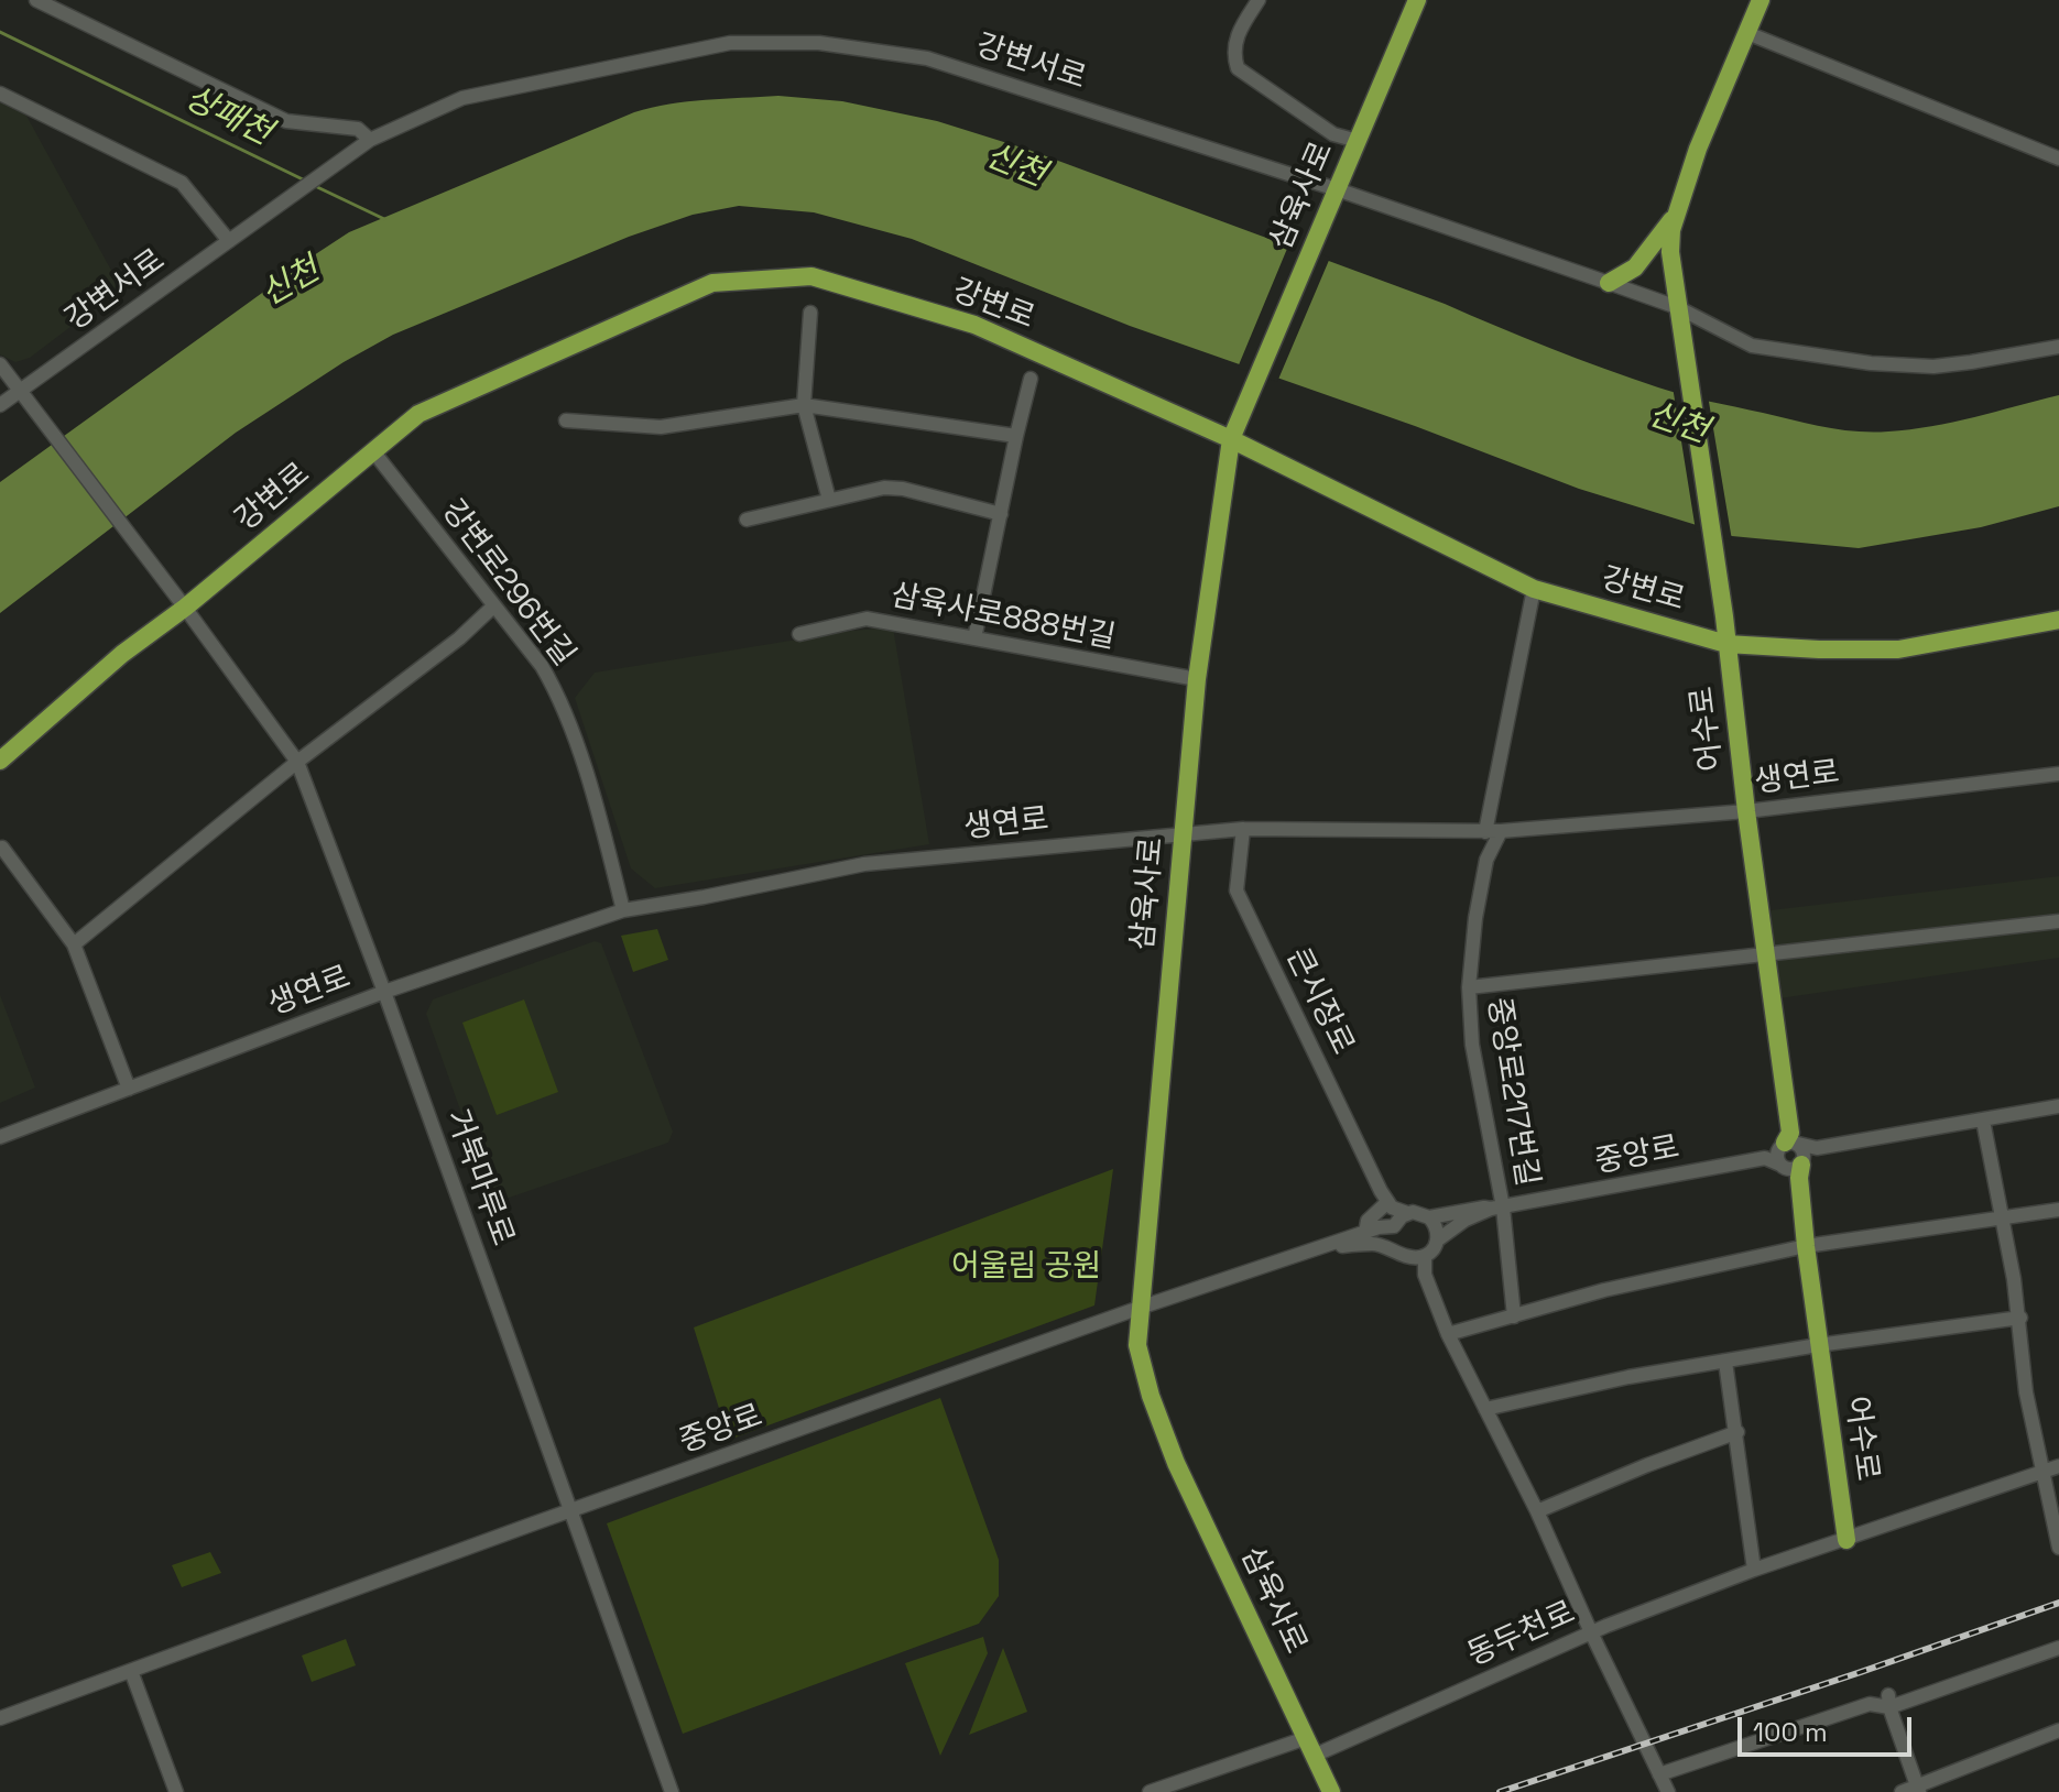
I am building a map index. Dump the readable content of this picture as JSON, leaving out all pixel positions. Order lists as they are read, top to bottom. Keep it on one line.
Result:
{"streets":{"main road":["삼육사로","강변로","어수로"],"street":["강변서로","강변로296번길","삼육사로888번길","생연로","큰시장로","중앙로217번길","중앙로","거북마루로","동두천로"]},"crossings":[["강변서로","삼육사로"],["강변서로","어수로"],["강변서로","거북마루로"],["삼육사로","강변로"],["삼육사로","삼육사로888번길"],["삼육사로","생연로"],["삼육사로","중앙로"],["삼육사로","동두천로"],["강변로","강변로296번길"],["강변로","어수로"],["강변로","거북마루로"],["강변로296번길","생연로"],["어수로","생연로"],["어수로","중앙로"],["어수로","동두천로"],["생연로","큰시장로"],["생연로","중앙로217번길"],["생연로","거북마루로"],["중앙로217번길","중앙로"],["중앙로","거북마루로"]],"water":["상패천","신천"],"parks":["어울림 공원"],"scale_bar":"100 m"}
